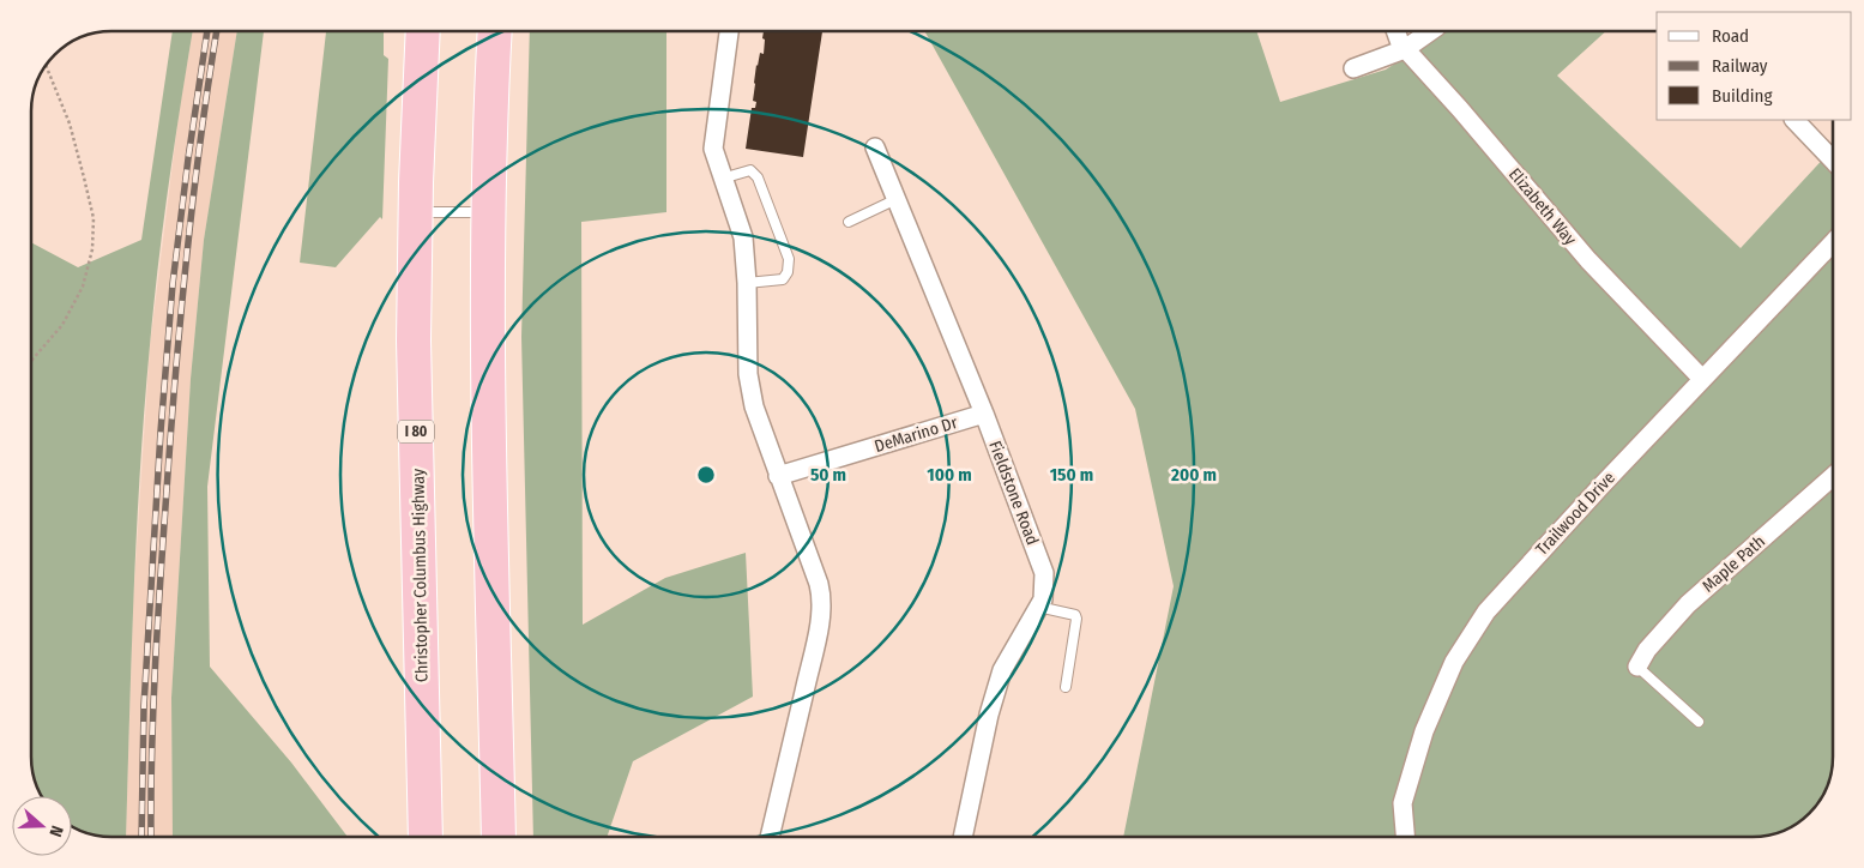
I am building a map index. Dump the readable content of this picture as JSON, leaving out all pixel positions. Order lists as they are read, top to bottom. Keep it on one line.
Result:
{"streets":{"highway":["I 80","Christopher Columbus Highway"],"street":["Elizabeth Way","DeMarino Dr","Fieldstone Road","Trailwood Drive","Maple Path"]},"crossings":[["Elizabeth Way","Trailwood Drive"],["DeMarino Dr","Fieldstone Road"]],"legend":["Road","Railway","Building"],"north":"right","rings":["50 m","100 m","150 m","200 m"]}
